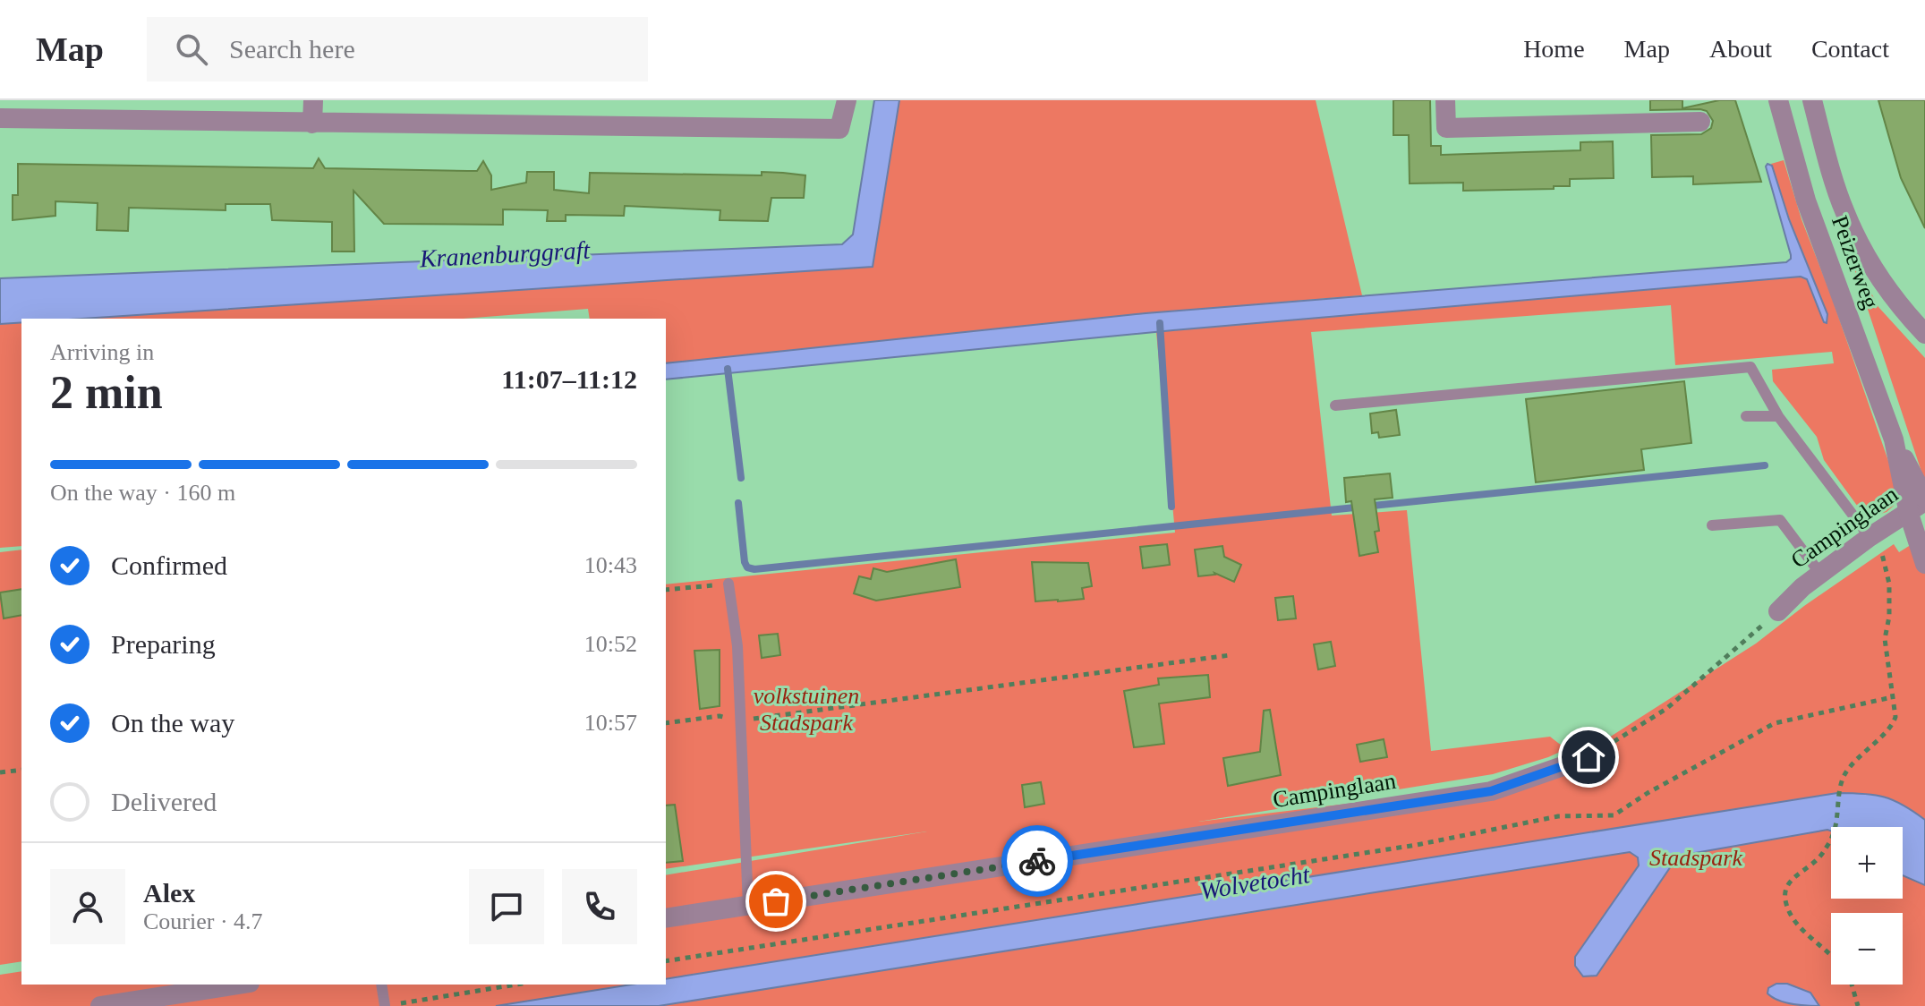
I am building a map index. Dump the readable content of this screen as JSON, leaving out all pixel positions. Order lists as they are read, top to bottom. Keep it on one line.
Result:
{"streets":{"street":["Peizerweg","Campinglaan"]},"crossings":[["Peizerweg","Campinglaan"]],"water":["Kranenburggraft","Wolvetocht"],"parks":["volkstuinen Stadspark","Stadspark"],"page":{"header":"Map","search":"Search here","nav":["Home","Map","About","Contact"],"heading":["2 min","Arriving in","11:07–11:12"],"panel":["Alex","Courier · 4.7"],"bar":"On the way · 160 m","list":[["Confirmed","10:43"],["Preparing","10:52"],["On the way","10:57"],"Delivered"],"map_buttons":["+","−"]}}
